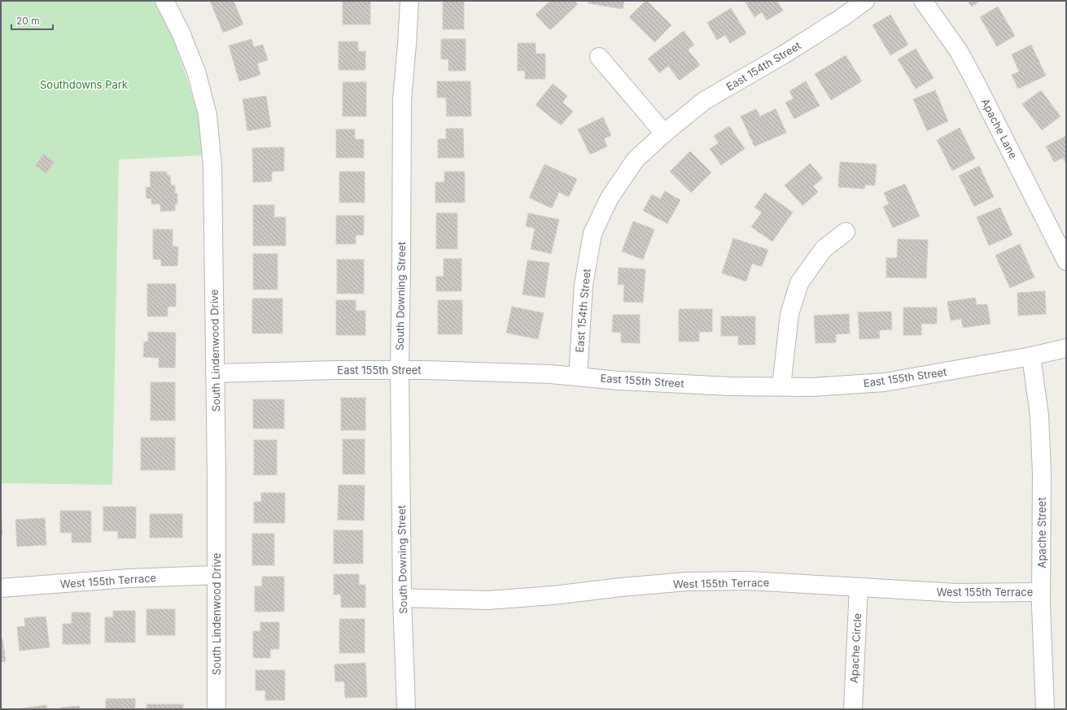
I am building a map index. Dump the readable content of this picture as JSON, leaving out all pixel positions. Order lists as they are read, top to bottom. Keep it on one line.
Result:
{"streets":{"street":["East 154th Street","Apache Lane","South Downing Street","South Lindenwood Drive","East 155th Street","Apache Street","West 155th Terrace","Apache Circle"]},"crossings":[["East 154th Street","East 155th Street"],["South Downing Street","East 155th Street"],["South Downing Street","West 155th Terrace"],["South Lindenwood Drive","East 155th Street"],["South Lindenwood Drive","West 155th Terrace"],["East 155th Street","Apache Street"],["Apache Street","West 155th Terrace"],["West 155th Terrace","Apache Circle"]],"parks":["Southdowns Park"],"scale_bar":"20 m"}
